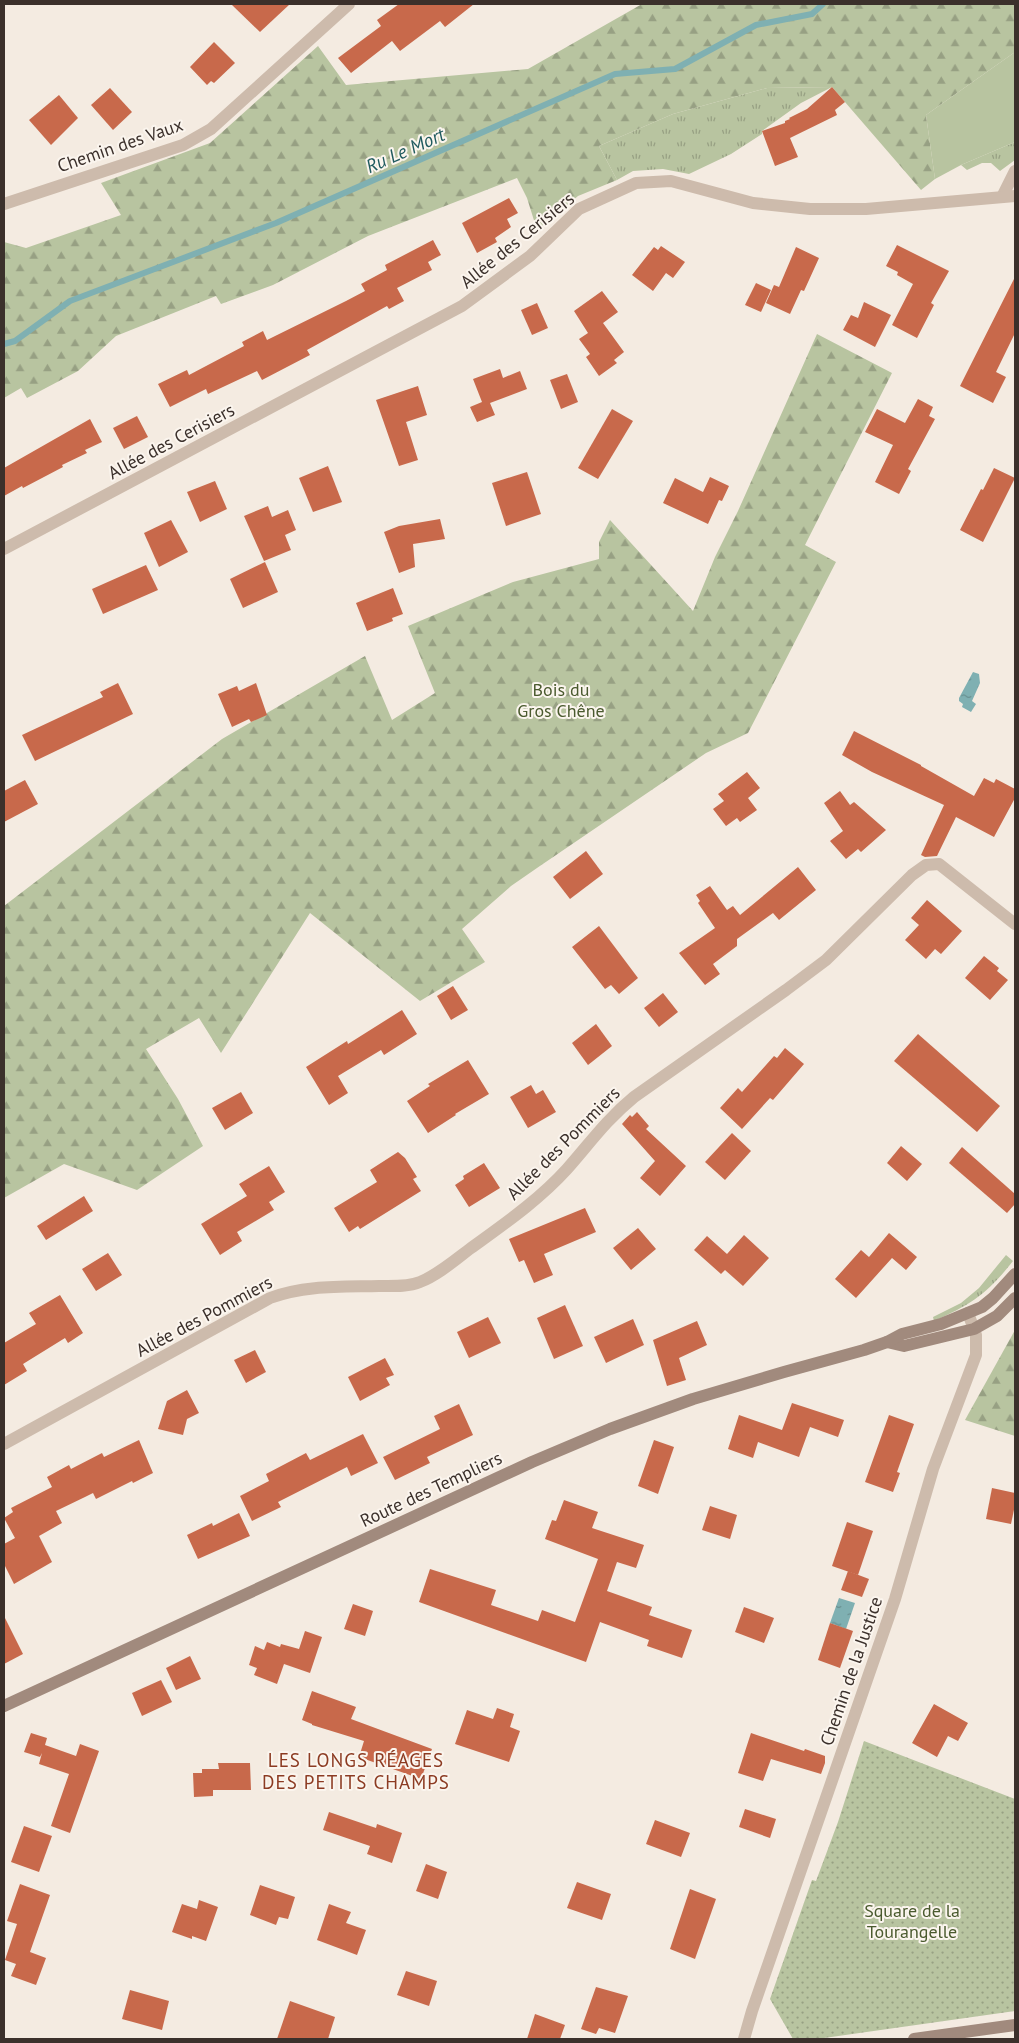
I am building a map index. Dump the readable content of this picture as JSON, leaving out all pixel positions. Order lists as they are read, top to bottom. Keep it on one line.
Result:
{"streets":{"main road":["Route des Templiers"],"street":["Chemin des Vaux","Allée des Cerisiers","Allée des Pommiers","Chemin de la Justice"]},"crossings":[["Route des Templiers","Chemin de la Justice"]],"districts":["LES LONGS RÉAGES DES PETITS CHAMPS"],"water":["Ru Le Mort"],"parks":["Bois du Gros Chêne","Square de la Tourangelle"]}
